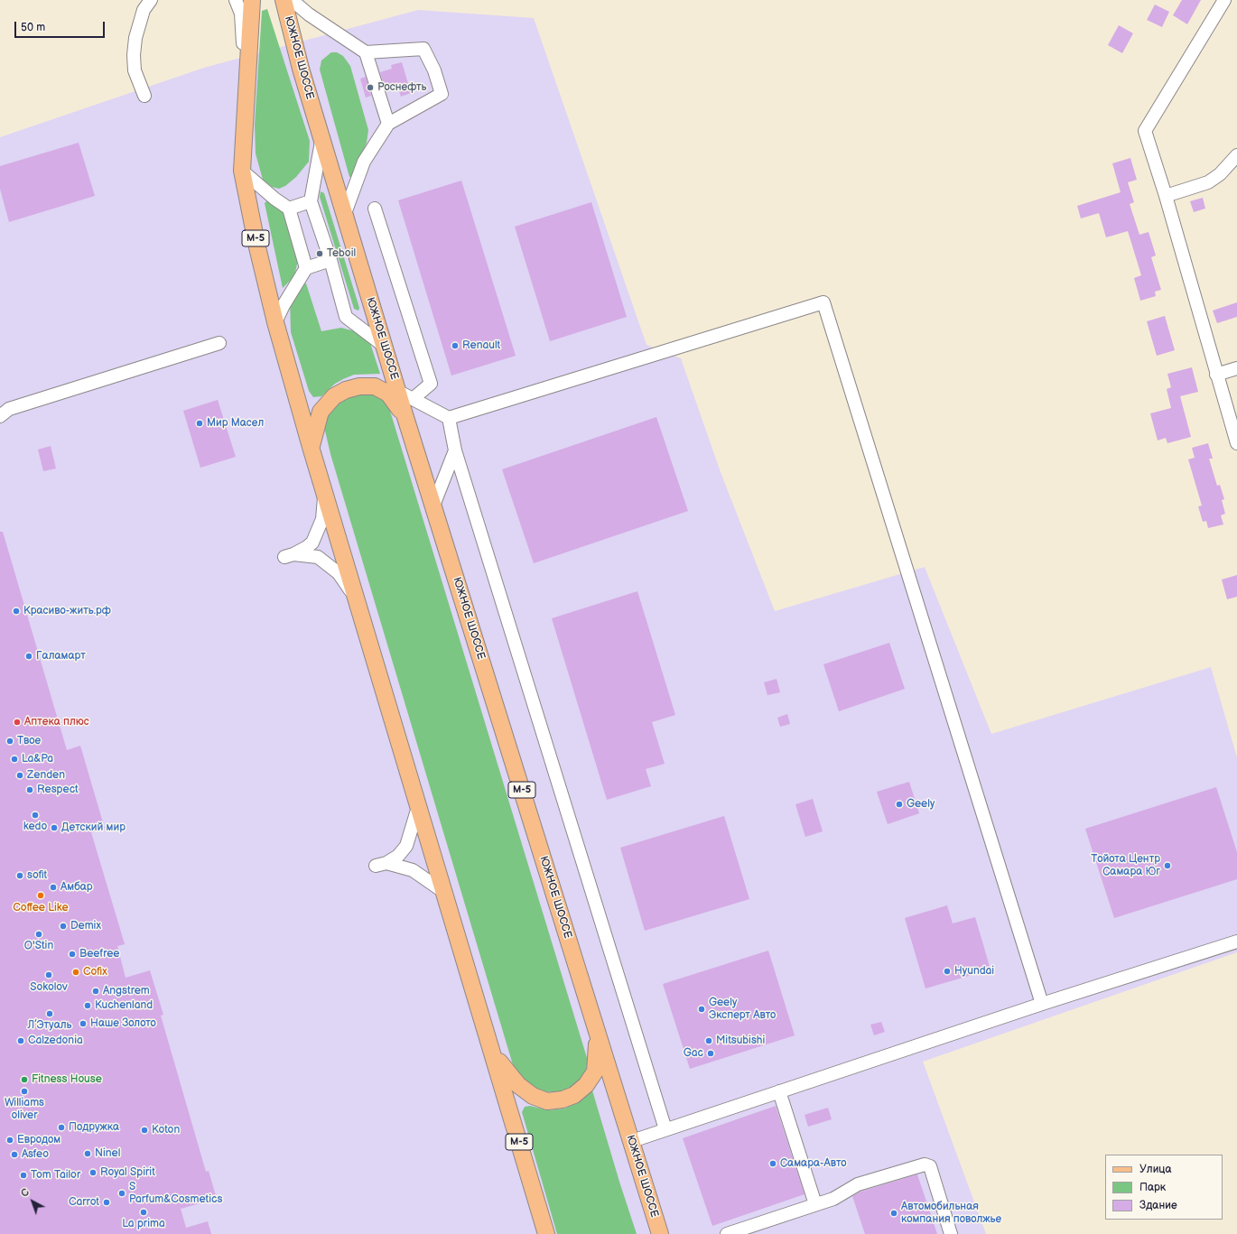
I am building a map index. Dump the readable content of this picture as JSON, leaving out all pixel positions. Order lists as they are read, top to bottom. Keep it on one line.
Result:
{"streets":{"main road":["ЮЖНОЕ ШОССЕ","М-5"]},"places":["Роснефть","Teboil","Renault","Мир Масел","Красиво-жить.рф","Галамарт","Аптека плюс","Твое","La&Pa","Zenden","Respect","Geely","kedo","Детский мир","Тойота Центр Самара Юг","sofit","Амбар","Coffee Like","Demix","O'Stin","Beefree","Hyundai","Cofix","Sokolov","Angstrem","Kuchenland","Geely Эксперт Авто","Л’Этуаль","Наше Золото","Calzedonia","Mitsubishi","Gac","Fitness House","Williams oliver","Подружка","Koton","Евродом","Ninel","Asfeo","Самара-Авто","Royal Spirit","Tom Tailor","S Parfum&Cosmetics","Carrot","La prima","Автомобильная компания поволжье"],"legend":["Улица","Парк","Здание"],"scale_bar":"50 m","north":"top left"}
